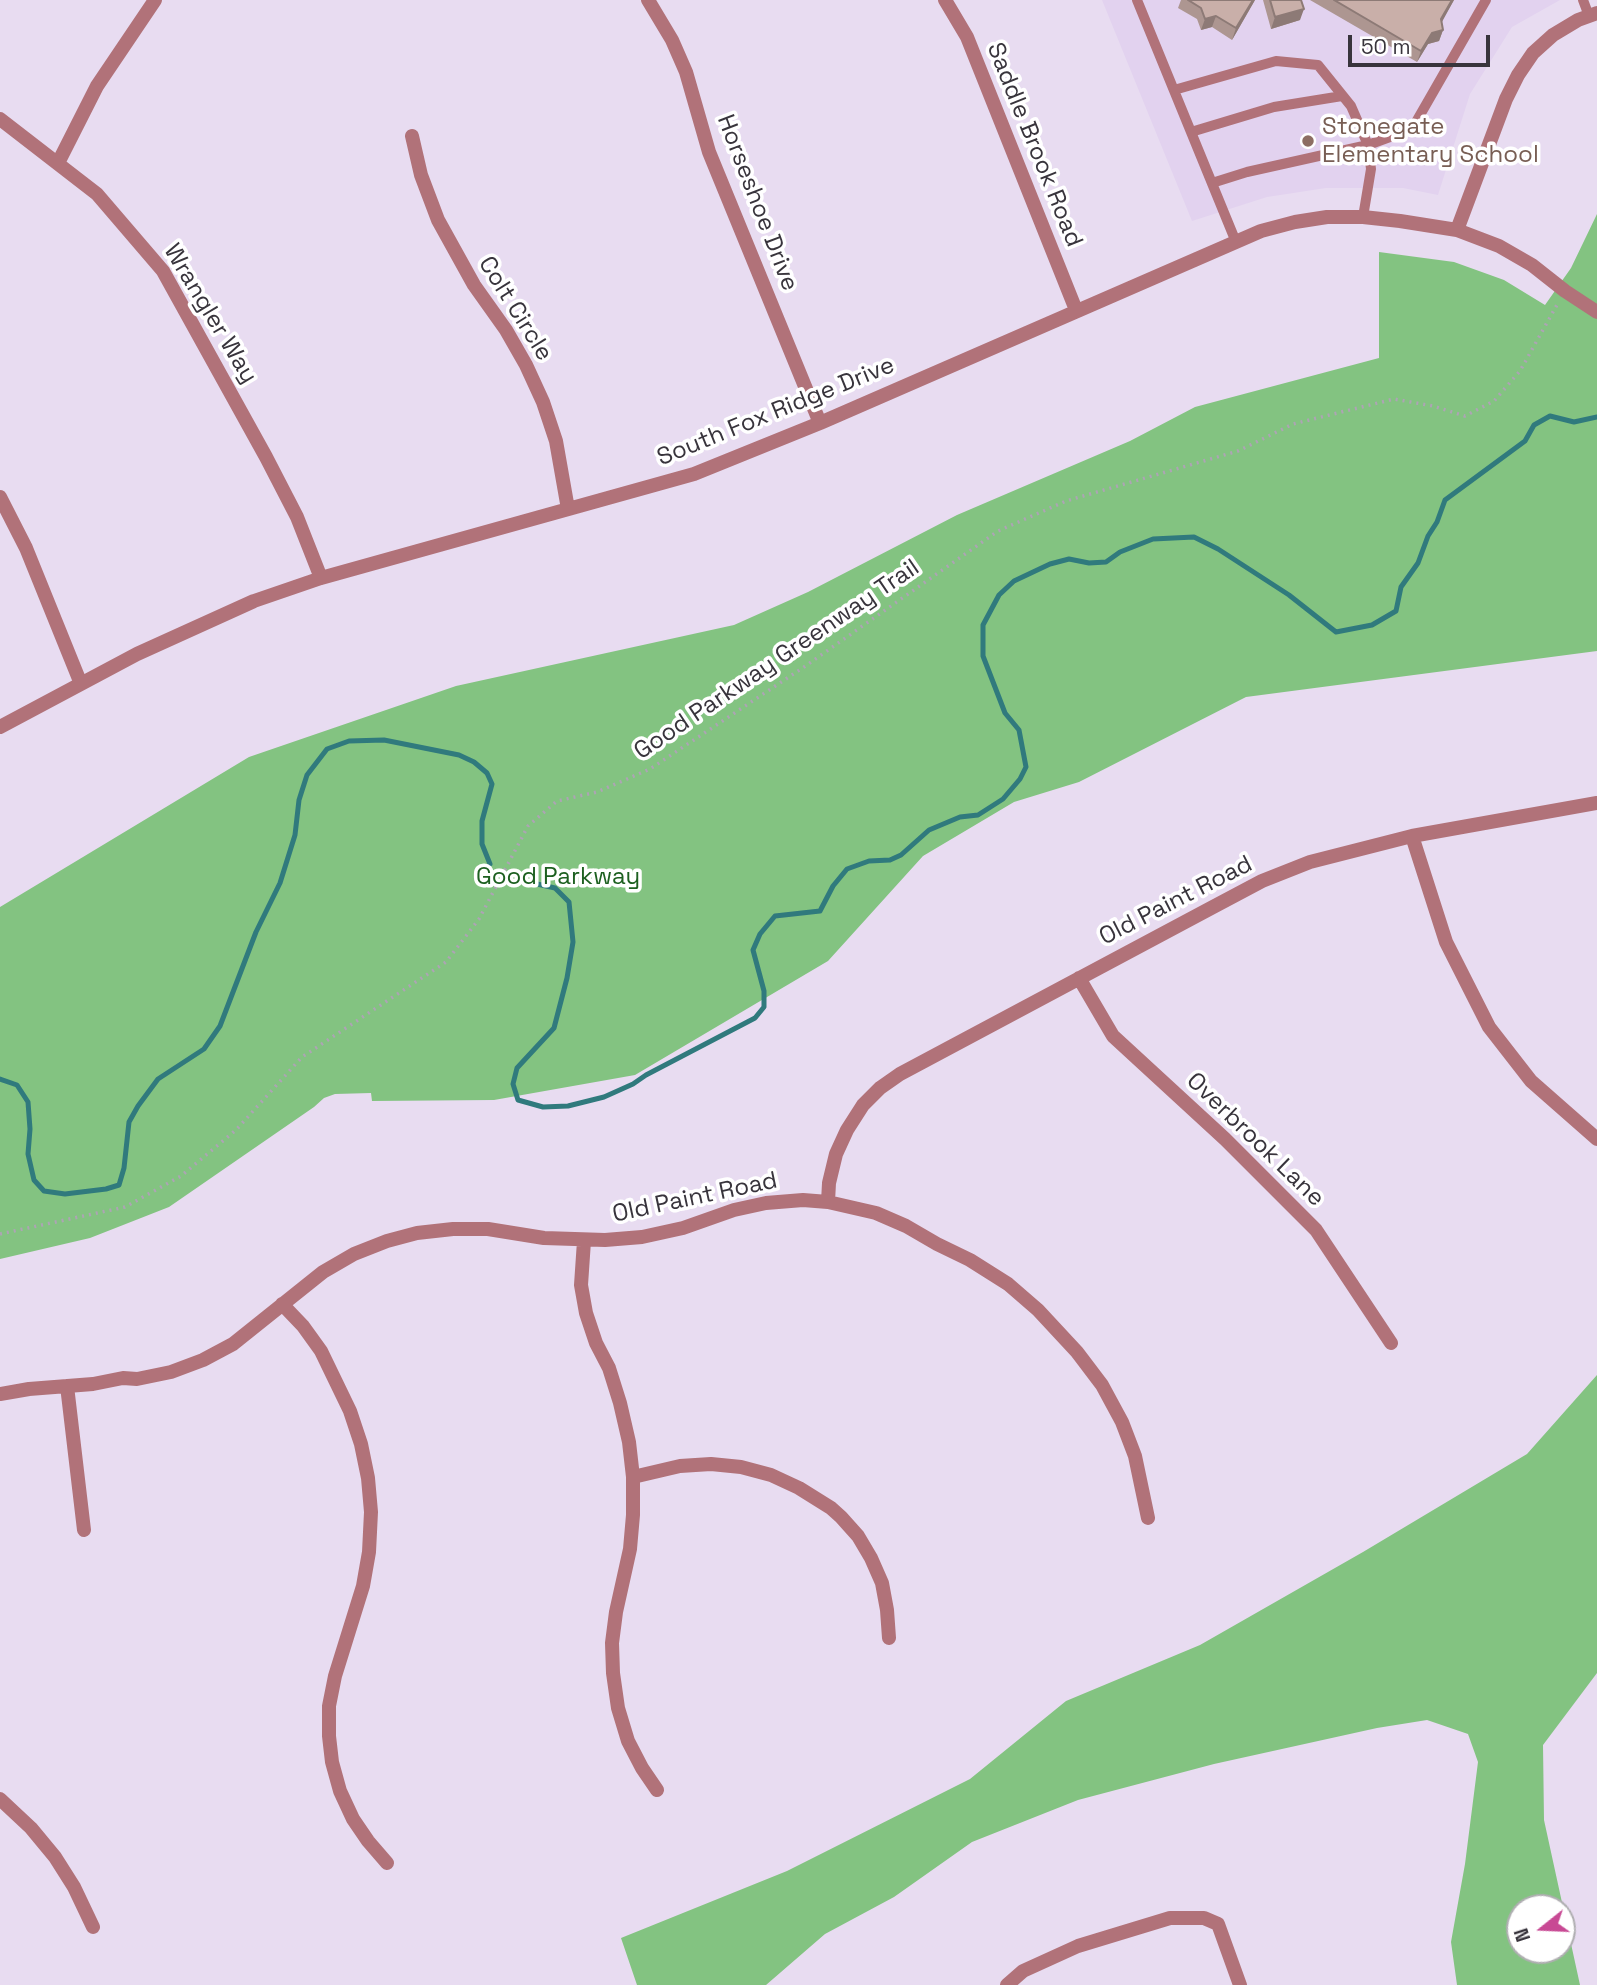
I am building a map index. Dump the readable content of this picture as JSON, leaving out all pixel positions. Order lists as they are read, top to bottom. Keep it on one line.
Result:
{"streets":{"street":["Saddle Brook Road","Horseshoe Drive","Colt Circle","Wrangler Way","South Fox Ridge Drive","Old Paint Road","Overbrook Lane"],"path":["Good Parkway Greenway Trail"]},"crossings":[["Saddle Brook Road","South Fox Ridge Drive"],["Horseshoe Drive","South Fox Ridge Drive"],["Colt Circle","South Fox Ridge Drive"],["Wrangler Way","South Fox Ridge Drive"],["South Fox Ridge Drive","Good Parkway Greenway Trail"],["Old Paint Road","Overbrook Lane"]],"parks":["Good Parkway"],"places":["Stonegate Elementary School"],"scale_bar":"50 m","north":"left"}
